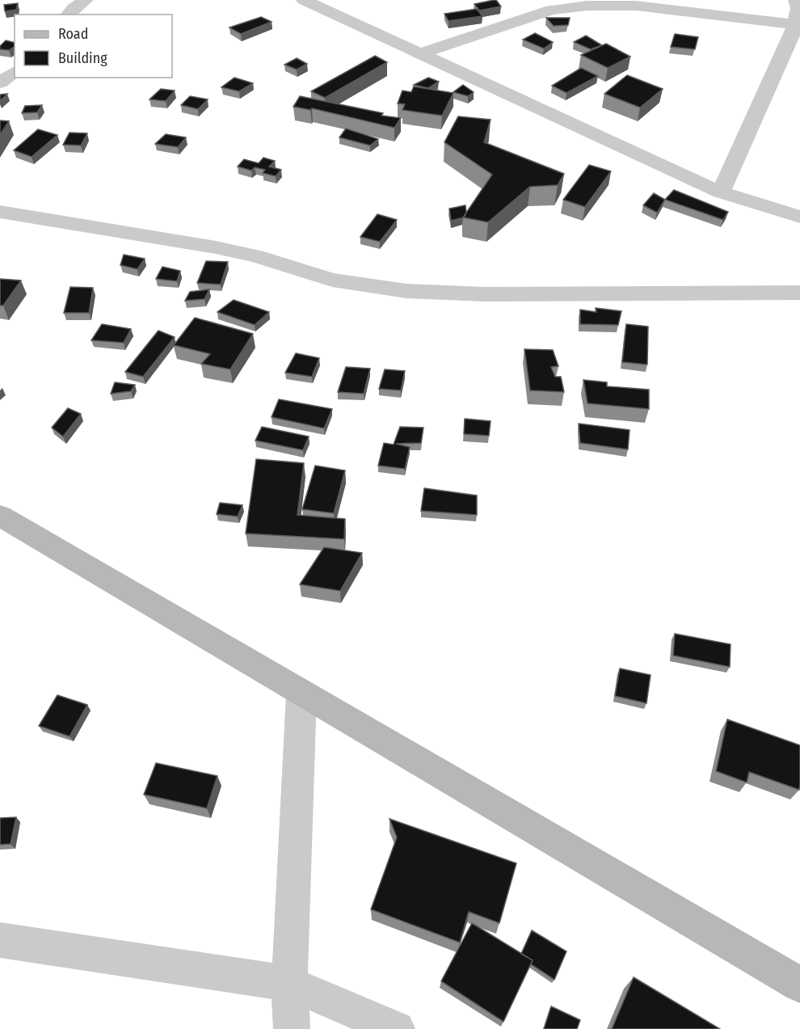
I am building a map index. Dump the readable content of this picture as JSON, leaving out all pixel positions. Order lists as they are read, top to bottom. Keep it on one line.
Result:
{"legend":["Road","Building"]}
